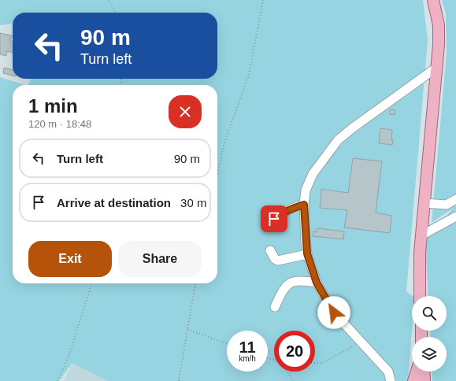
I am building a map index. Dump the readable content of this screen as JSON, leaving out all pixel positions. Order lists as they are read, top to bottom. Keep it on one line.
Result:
{"page":{"turn":["90 m","Turn left"],"heading":["1 min","120 m · 18:48"],"list":[{"name":"Turn left","value":"90 m"},{"name":"Arrive at destination","value":"30 m"}],"buttons":["Exit","Share"],"speed":"11 km/h","limit":"20"}}
